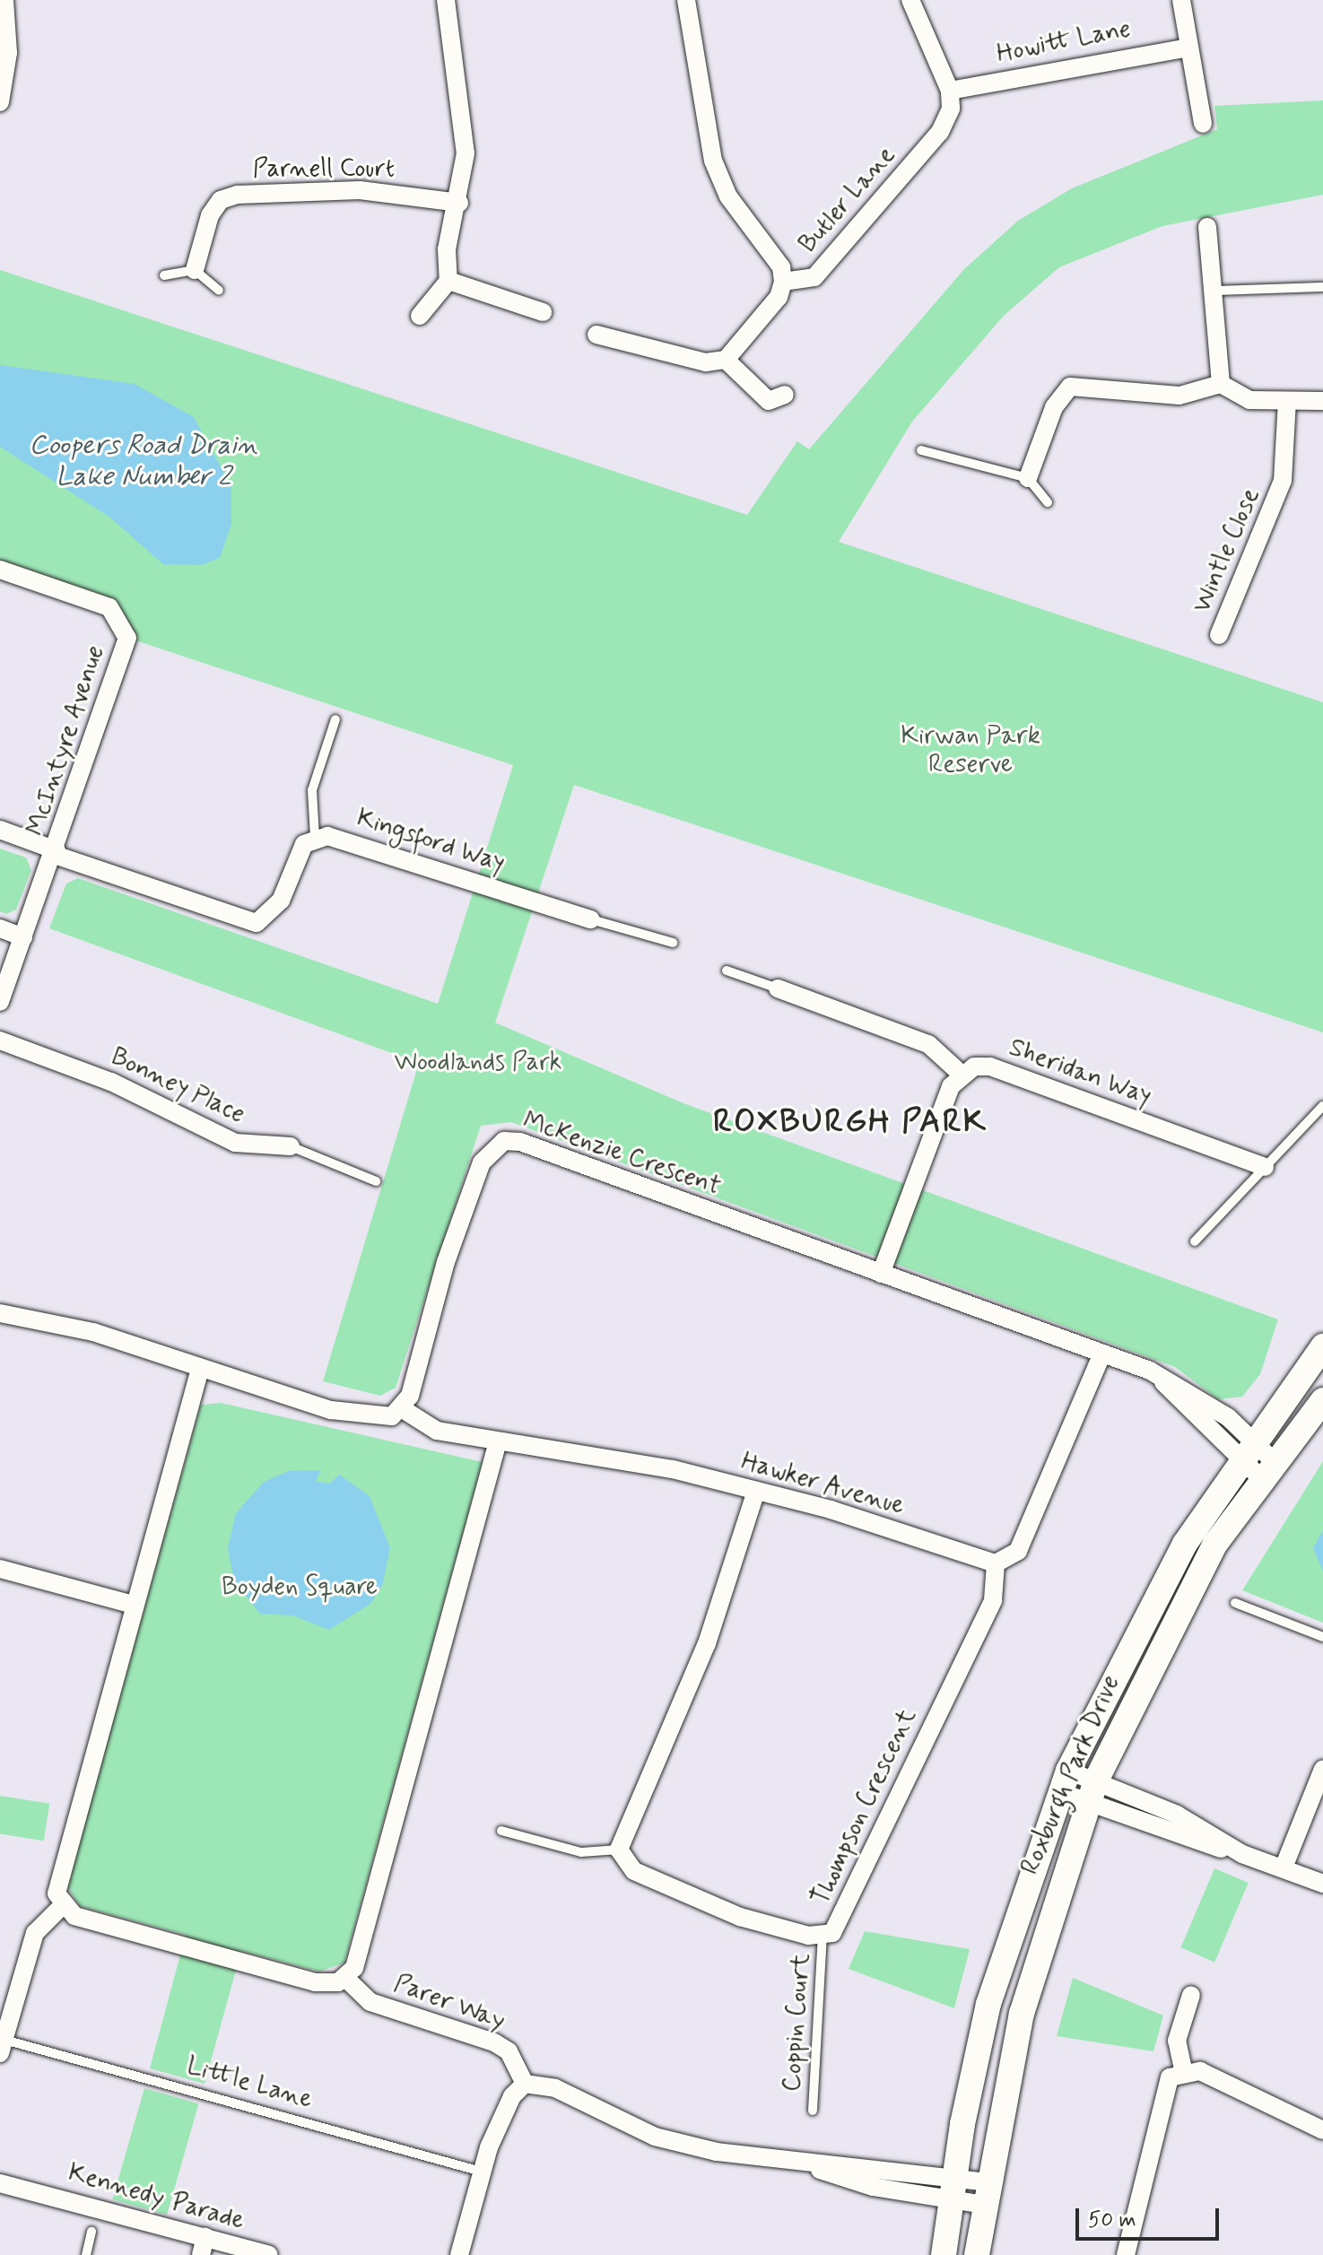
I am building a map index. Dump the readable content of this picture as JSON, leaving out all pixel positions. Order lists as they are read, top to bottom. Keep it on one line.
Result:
{"streets":{"street":["Howitt Lane","Parnell Court","Butler Lane","Wintle Close","McIntyre Avenue","Kingsford Way","Sheridan Way","Bonney Place","McKenzie Crescent","Hawker Avenue","Roxburgh Park Drive","Thompson Crescent","Parer Way","Kennedy Parade"],"lane":["Coppin Court","Little Lane"]},"crossings":[["Howitt Lane","Butler Lane"],["McIntyre Avenue","Kingsford Way"],["McKenzie Crescent","Hawker Avenue"],["McKenzie Crescent","Roxburgh Park Drive"],["Hawker Avenue","Thompson Crescent"],["Thompson Crescent","Coppin Court"]],"districts":["ROXBURGH PARK"],"water":["Coopers Road Drain Lake Number 2"],"parks":["Kirwan Park Reserve","Woodlands Park","Boyden Square"],"scale_bar":"50 m"}
